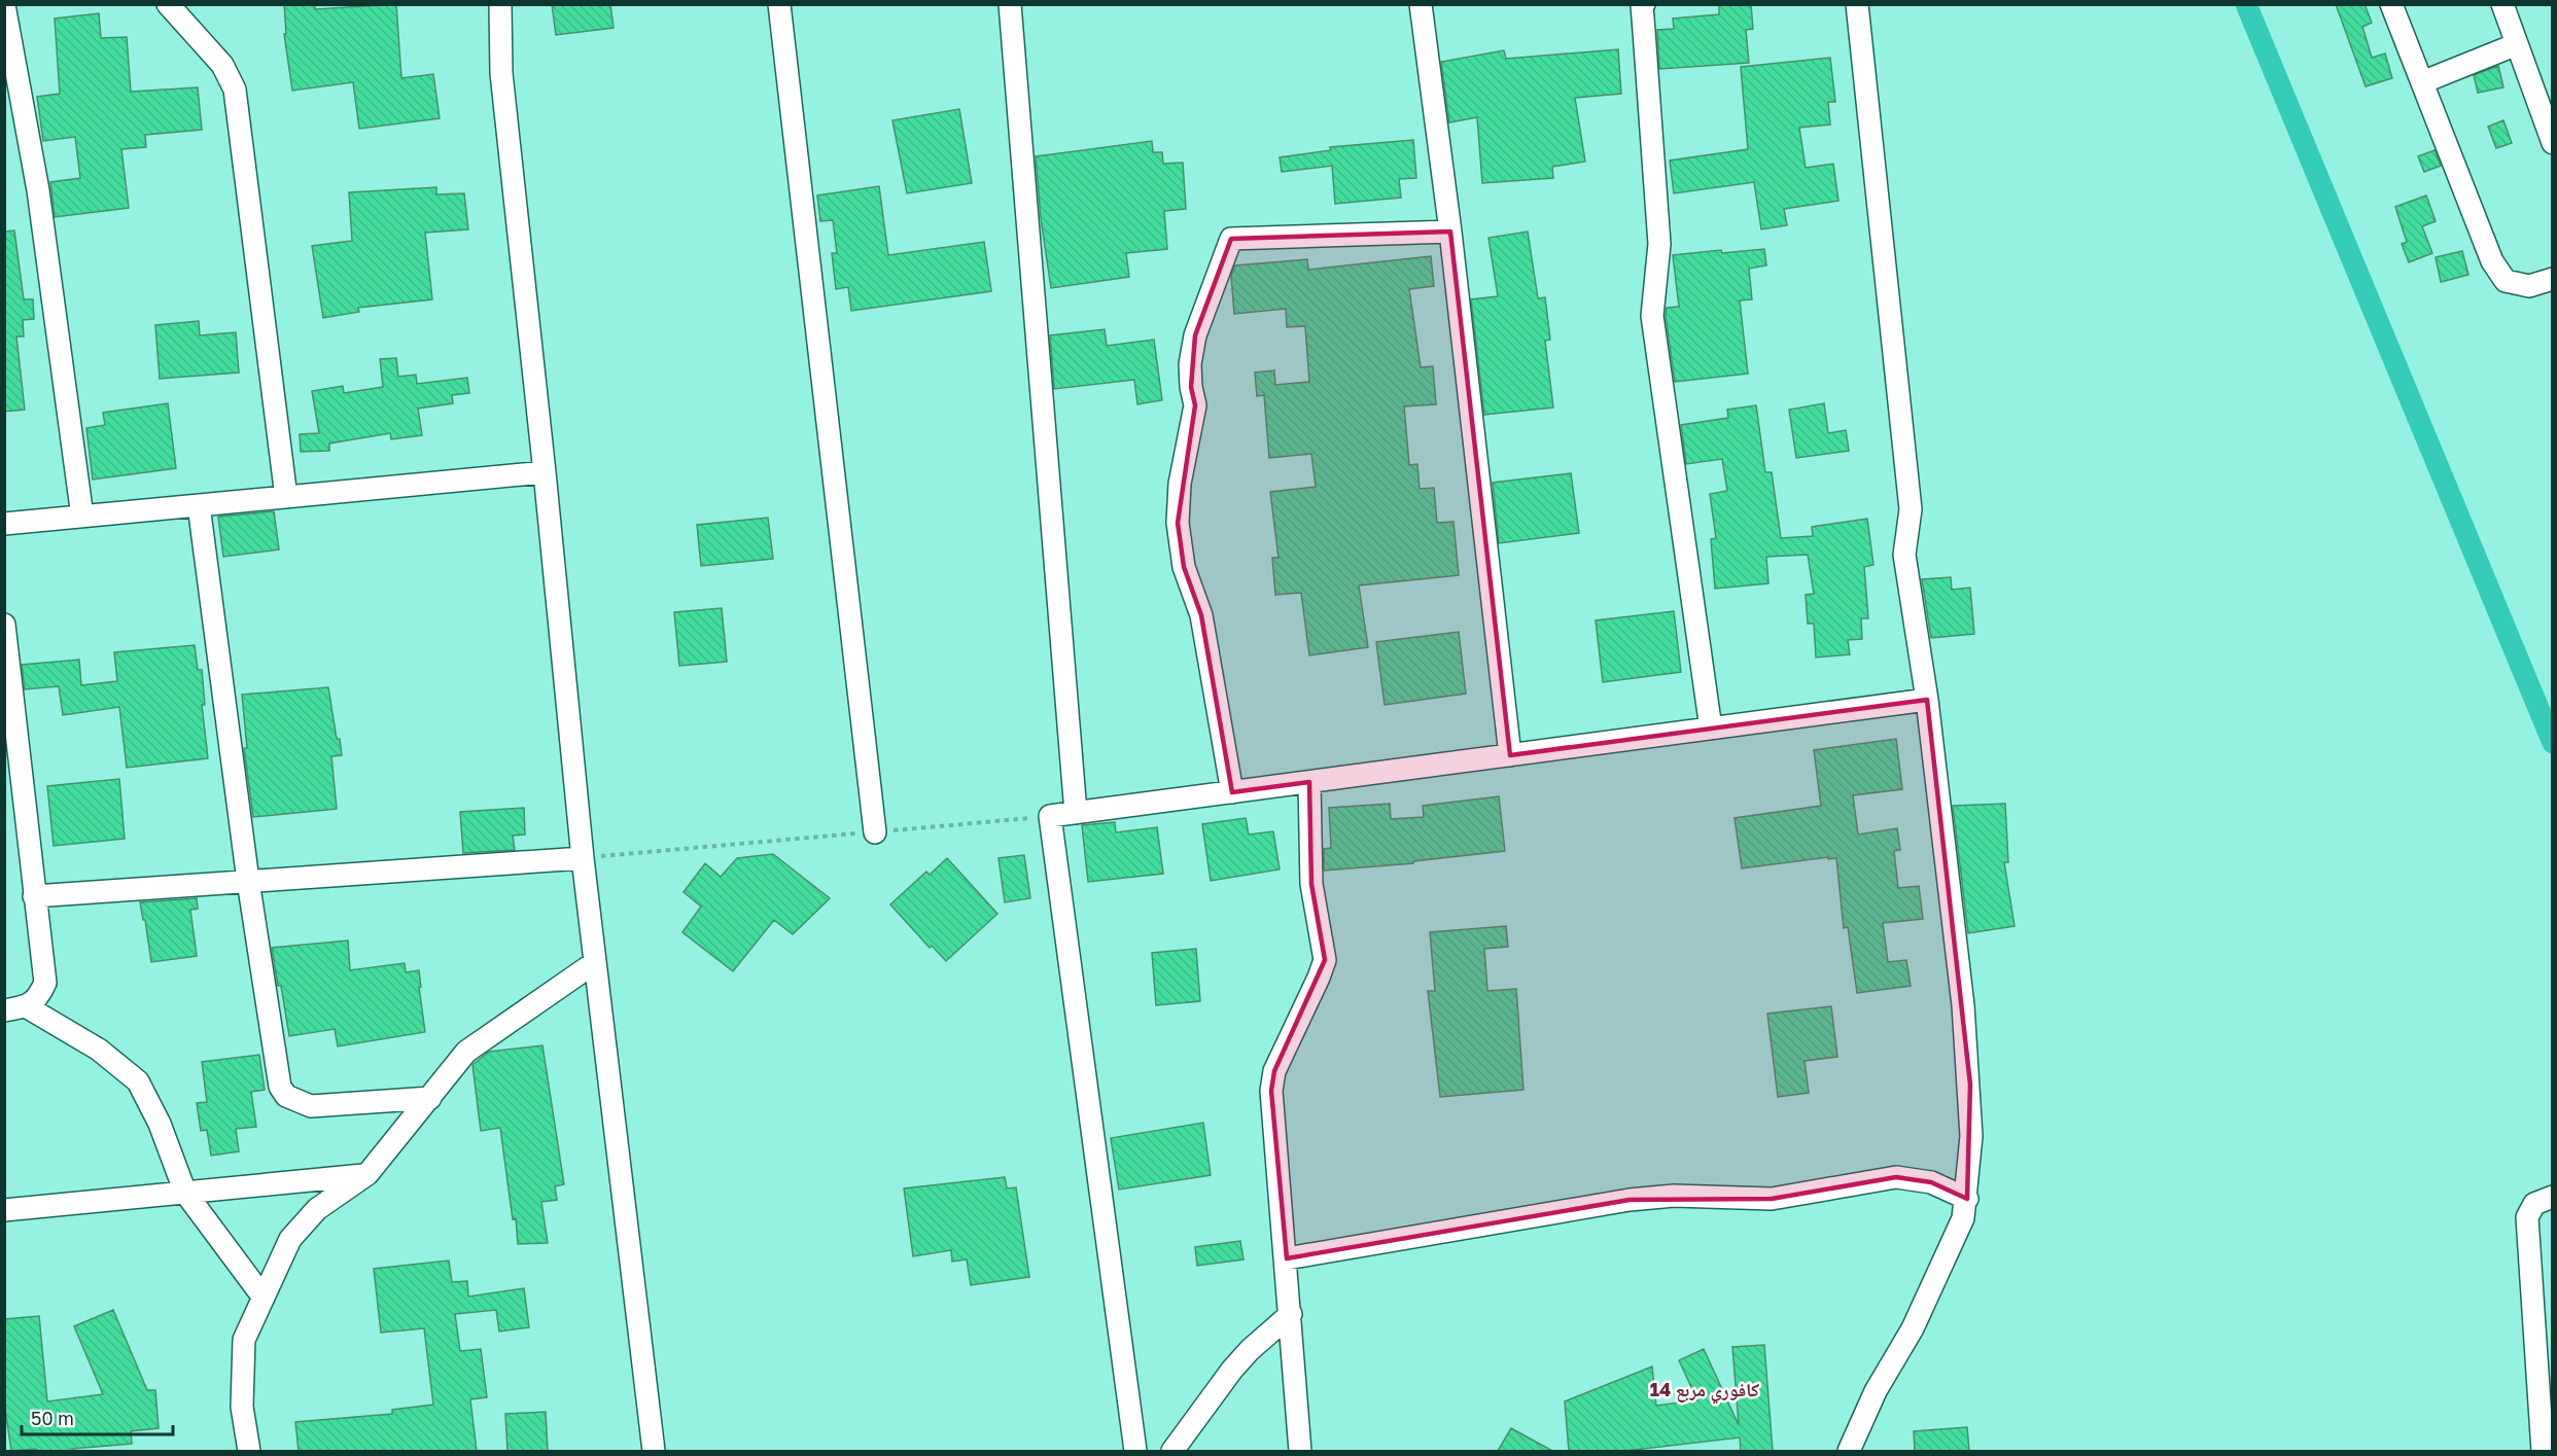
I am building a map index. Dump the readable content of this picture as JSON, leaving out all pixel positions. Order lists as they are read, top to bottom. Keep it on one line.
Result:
{"districts":["كافوري مربع 14"],"scale_bar":"50 m"}
